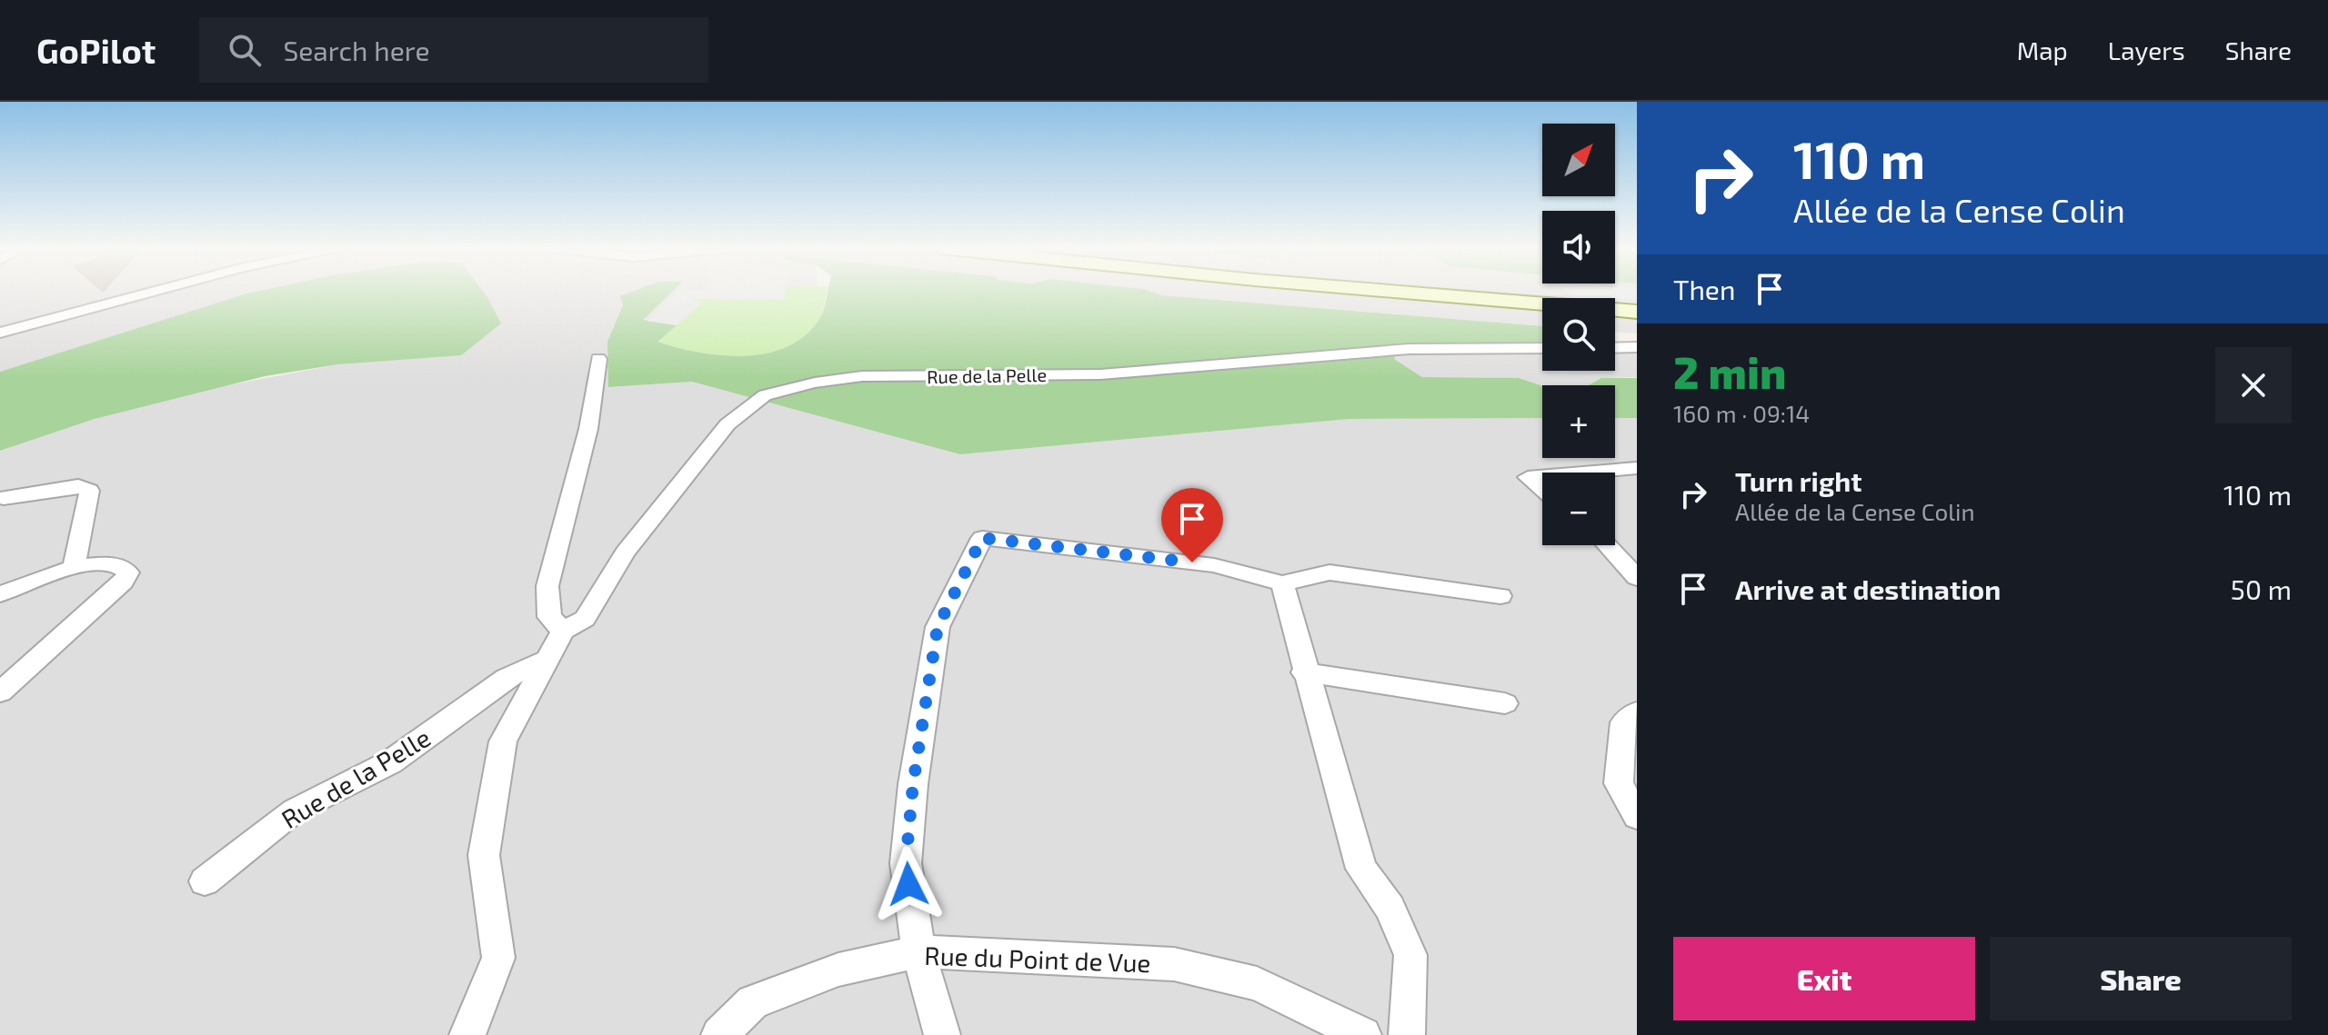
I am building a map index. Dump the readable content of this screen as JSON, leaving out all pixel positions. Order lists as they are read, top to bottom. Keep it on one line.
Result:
{"streets":{"street":["Rue de la Pelle","Rue du Point de Vue"]},"north":"top right","page":{"header":"GoPilot","search":"Search here","nav":["Map","Layers","Share"],"turn":["110 m","Allée de la Cense Colin"],"map_buttons":["+","−"],"then":"Then","heading":["2 min","160 m · 09:14"],"list":[{"name":"Turn right","note":"Allée de la Cense Colin","value":"110 m"},{"name":"Arrive at destination","value":"50 m"}],"buttons":["Exit","Share"]}}
